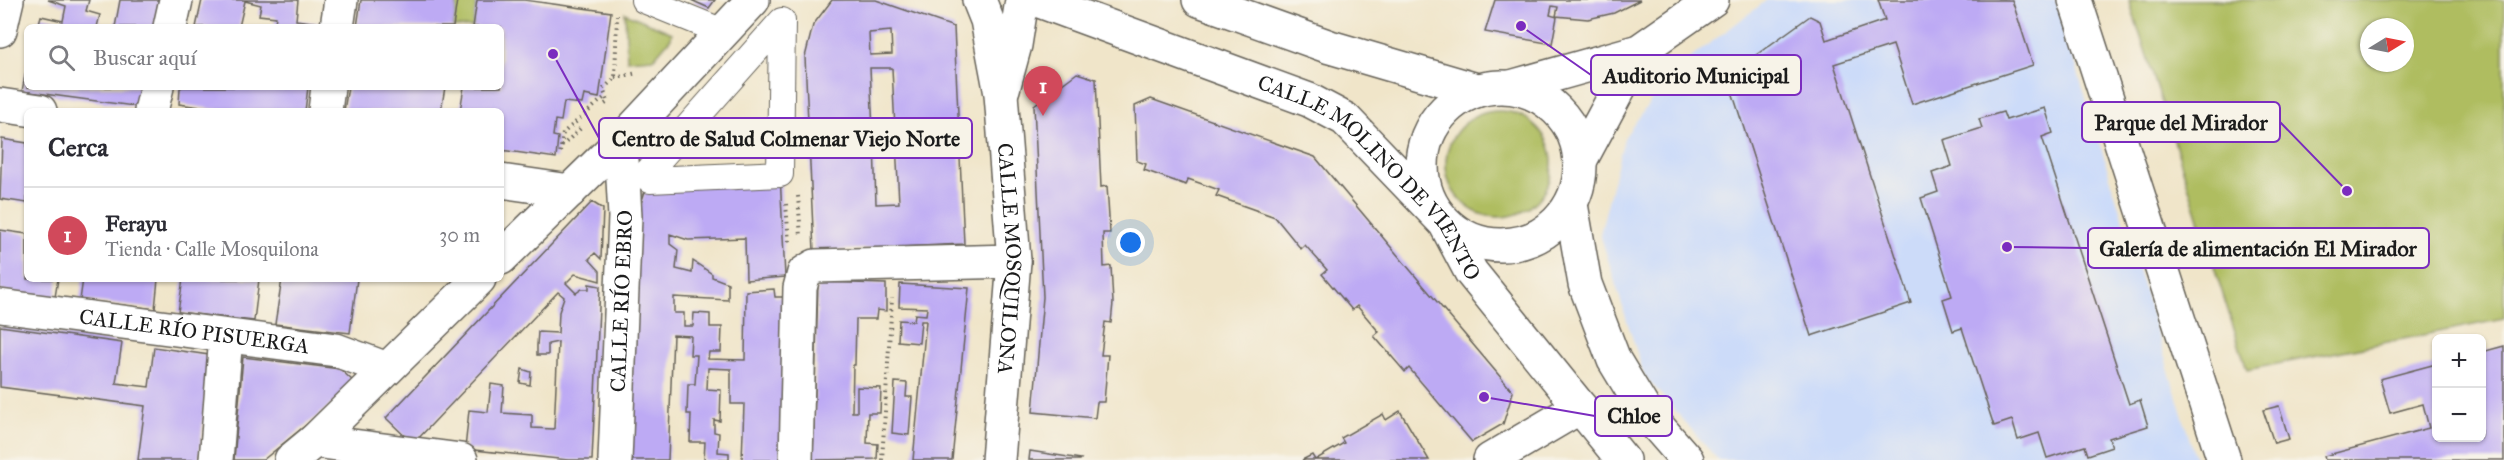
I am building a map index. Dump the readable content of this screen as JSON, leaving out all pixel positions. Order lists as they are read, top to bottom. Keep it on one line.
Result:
{"streets":{"street":["CALLE MOLINO DE VIENTO","CALLE MOSQUILONA","CALLE RÍO EBRO","CALLE RÍO PISUERGA"]},"places":["Auditorio Municipal","Centro de Salud Colmenar Viejo Norte","Parque del Mirador","Galería de alimentación El Mirador","Chloe"],"north":"right","page":{"search":"Buscar aquí","pins":"1","heading":"Cerca","list":[{"mark":"1","name":"Ferayu","note":"Tienda · Calle Mosquilona","value":"30 m"}],"map_buttons":["+","−"]}}
